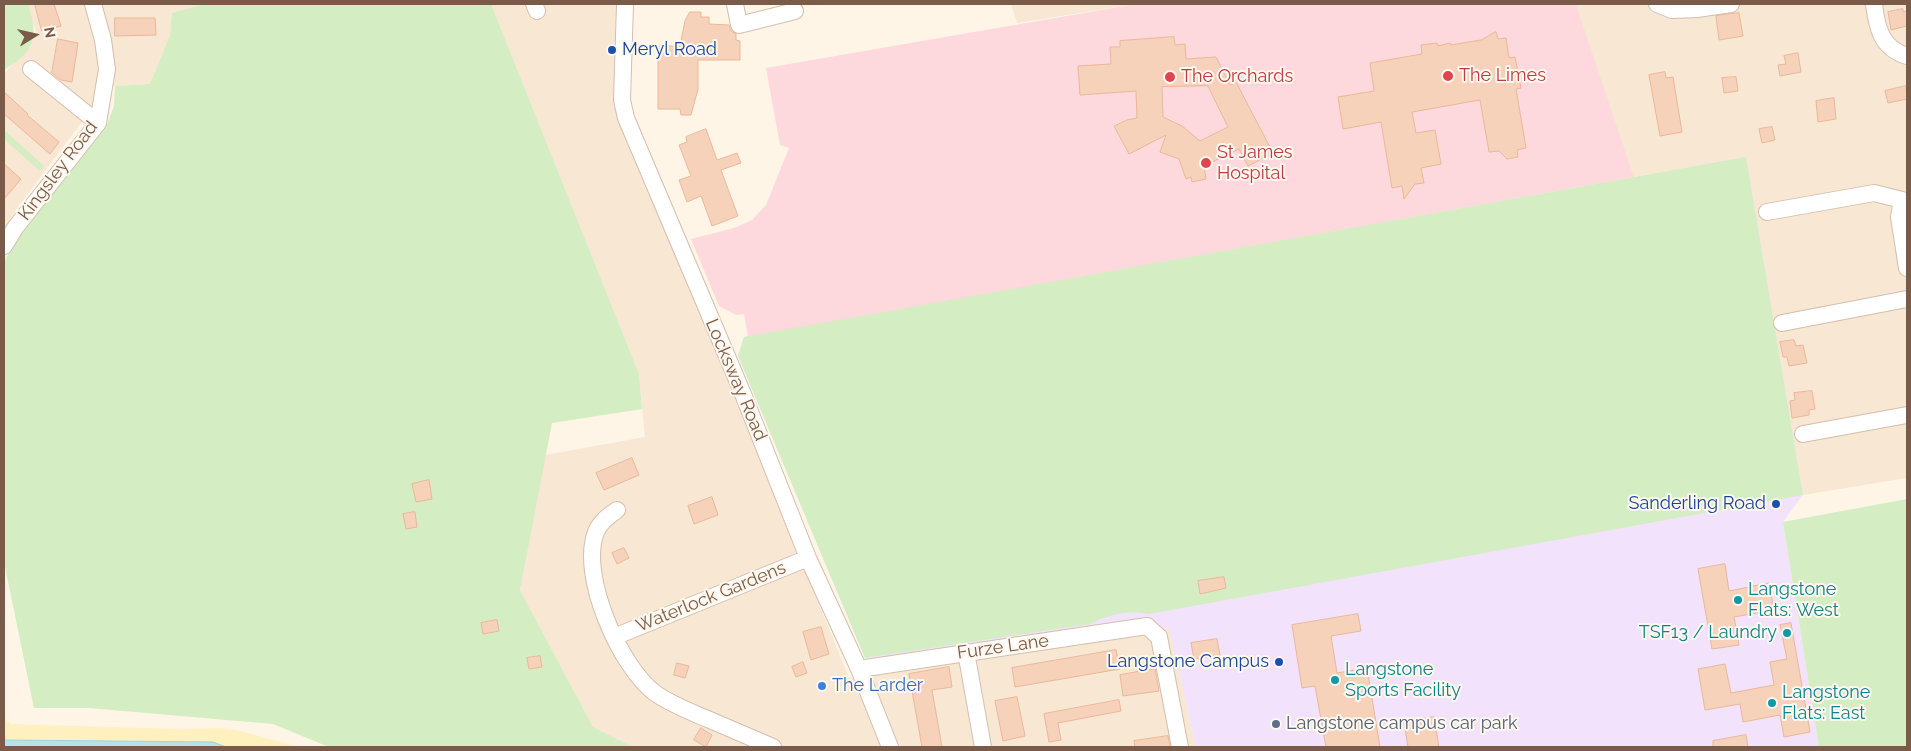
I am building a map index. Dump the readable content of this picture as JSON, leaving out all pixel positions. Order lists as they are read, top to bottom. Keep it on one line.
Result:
{"streets":{"street":["Kingsley Road","Locksway Road","Waterlock Gardens","Furze Lane"]},"crossings":[["Locksway Road","Waterlock Gardens"],["Locksway Road","Furze Lane"]],"places":["Meryl Road","The Limes","The Orchards","St James Hospital","Sanderling Road","Langstone Flats: West","TSF13 / Laundry","Langstone Campus","Langstone Sports Facility","The Larder","Langstone Flats: East","Langstone campus car park"],"north":"right"}
